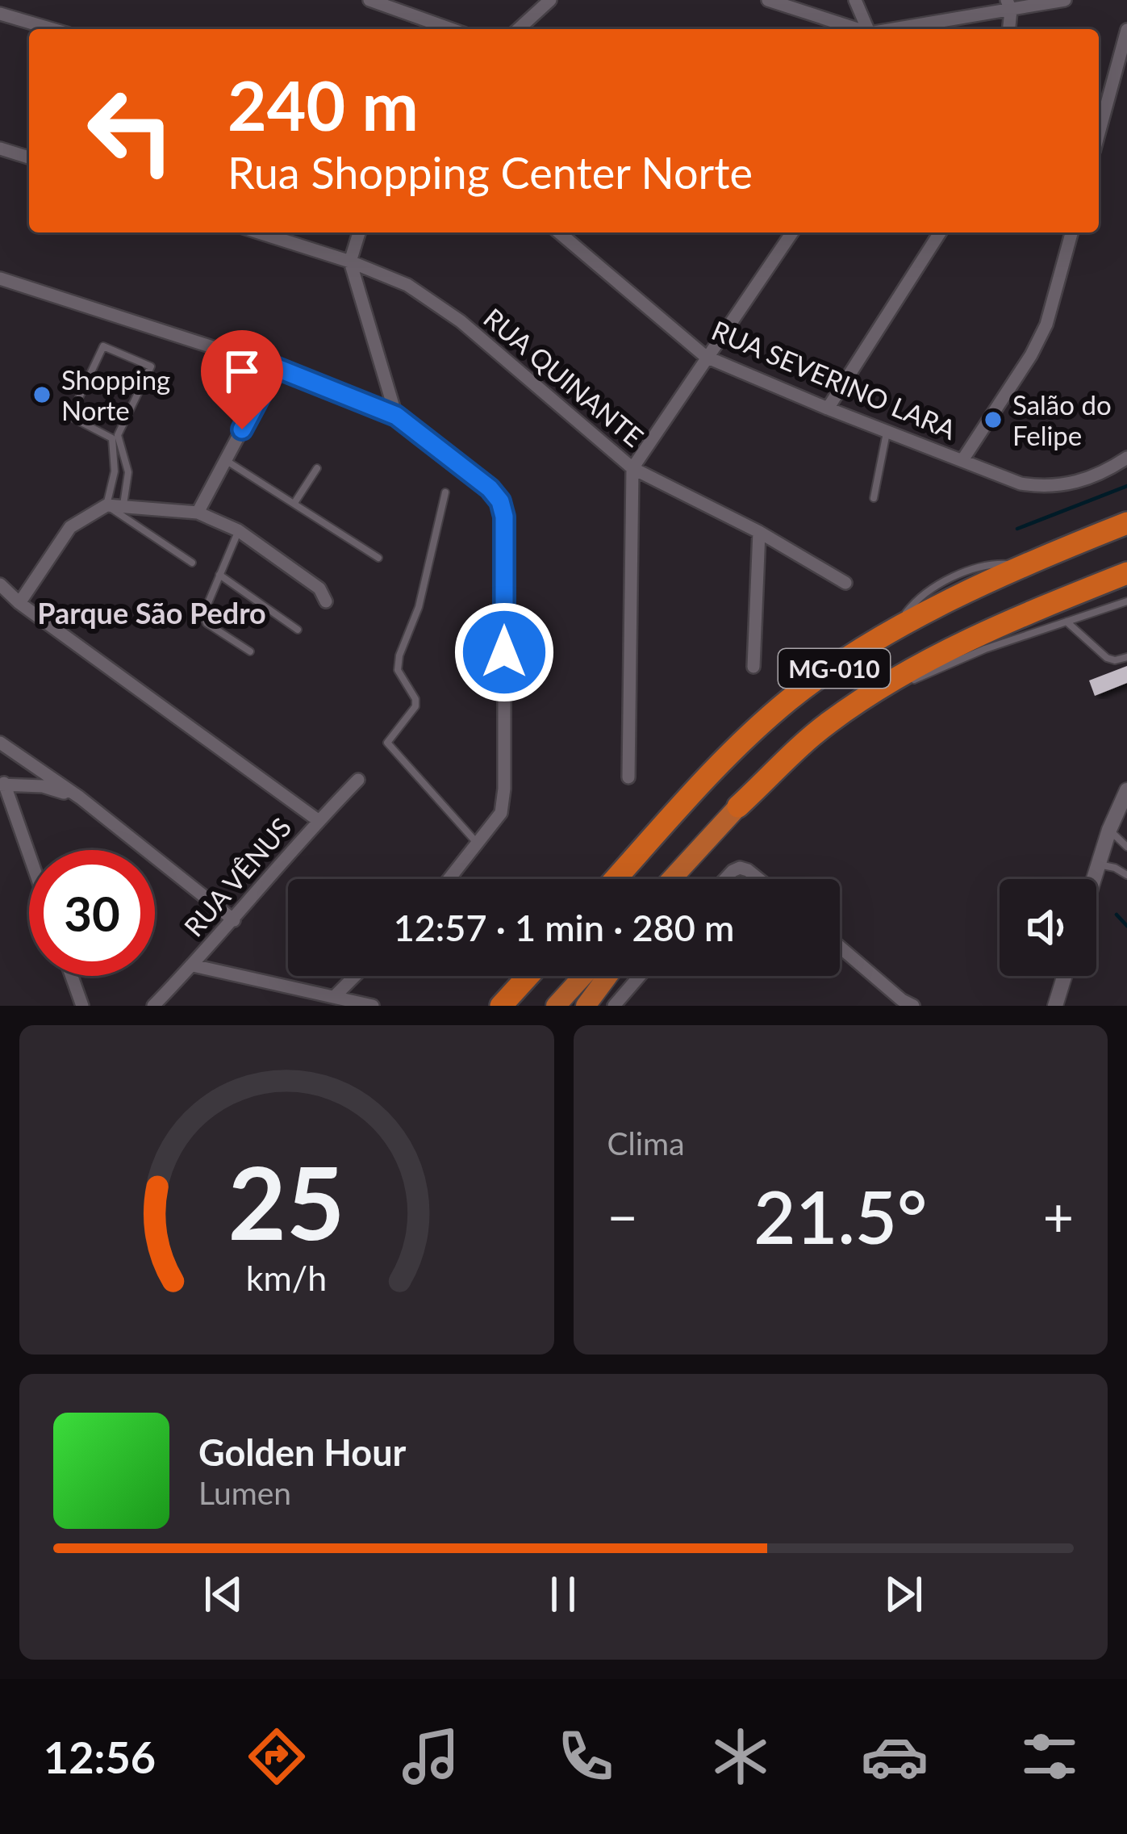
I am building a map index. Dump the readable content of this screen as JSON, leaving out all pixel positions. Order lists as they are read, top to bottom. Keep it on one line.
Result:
{"streets":{"highway":["MG-010"],"street":["RUA QUINANTE","RUA SEVERINO LARA","RUA VÊNUS"]},"districts":["Parque São Pedro"],"places":["Shopping Norte","Salão do Felipe"],"page":{"turn":["240 m","Rua Shopping Center Norte"],"limit":"30","trip":"12:57 · 1 min · 280 m","tile":"Clima","heat":["−","21.5°","+"],"song":["Golden Hour","Lumen"],"tabs":"12:56","gauge":["25","km/h"]}}
